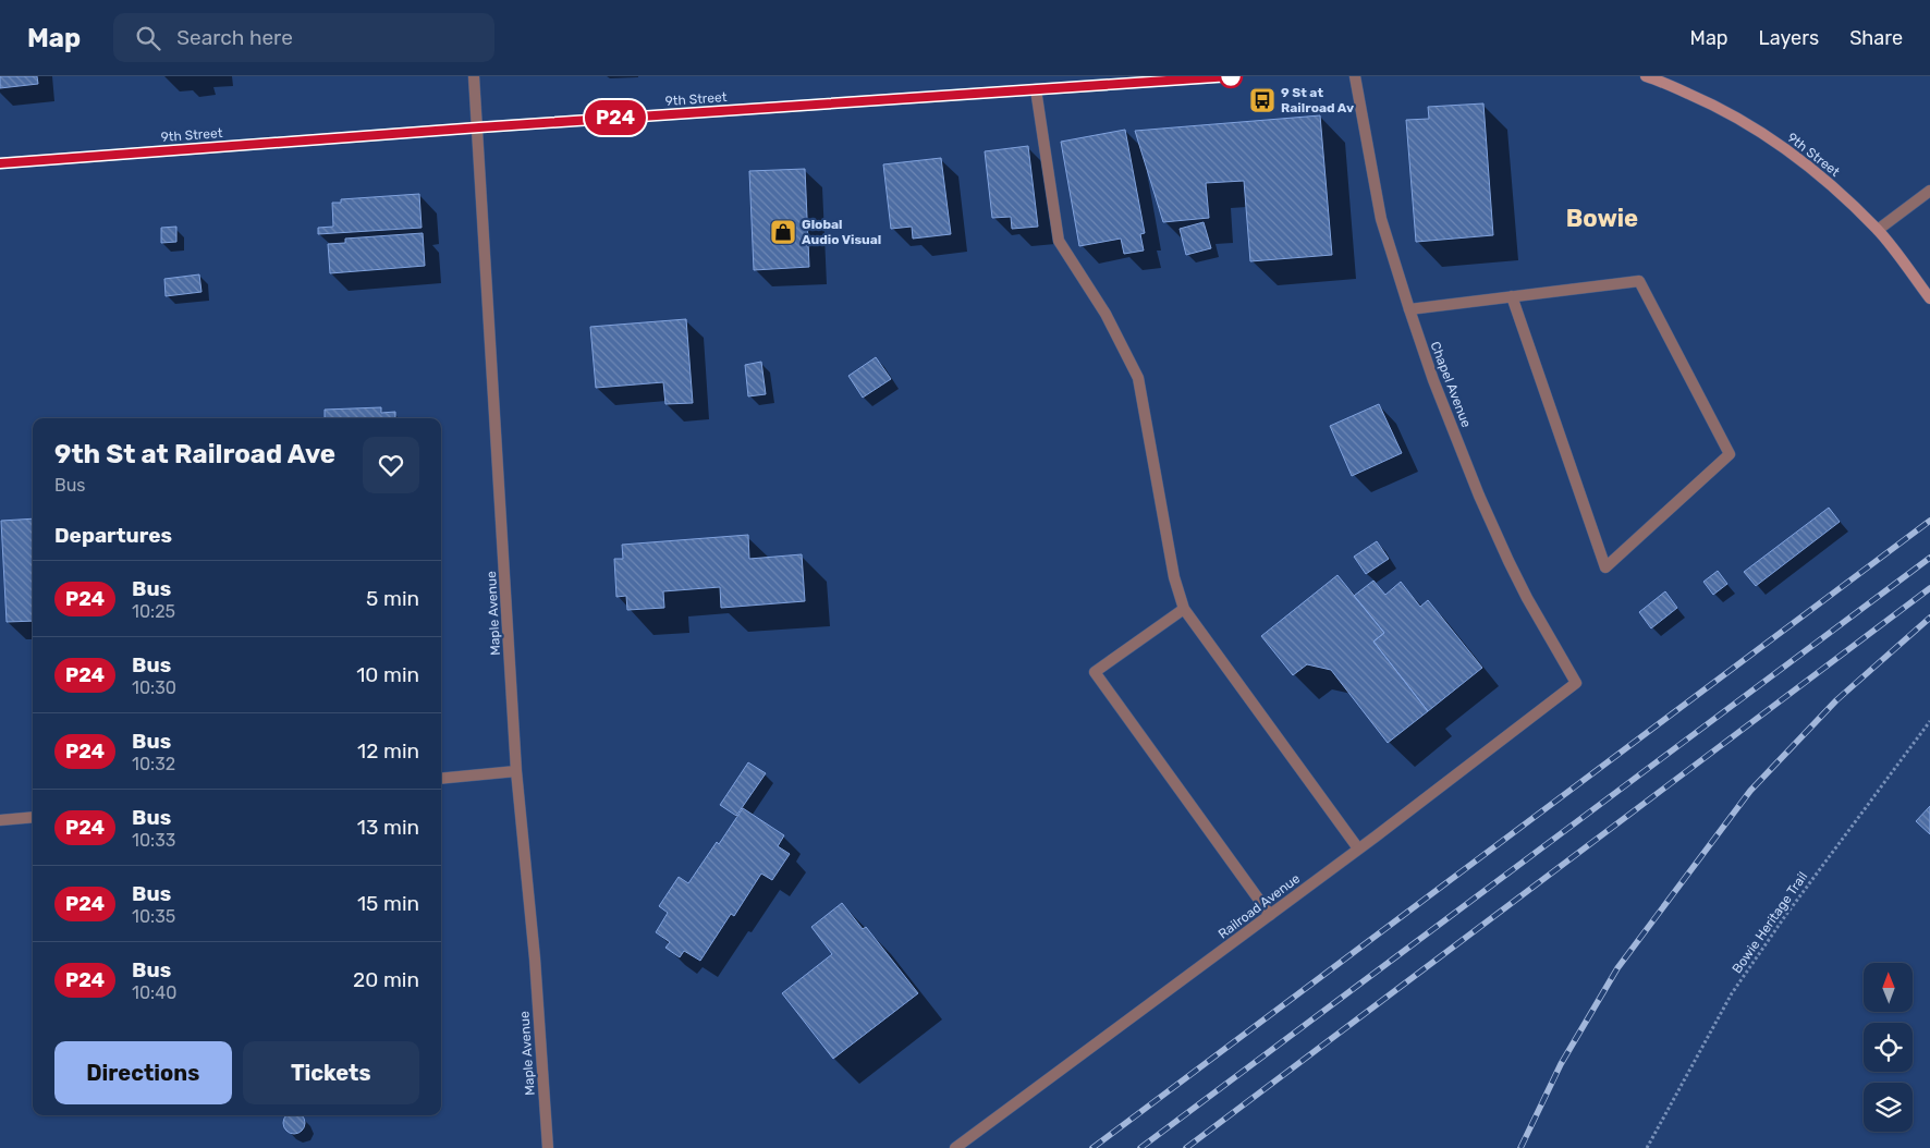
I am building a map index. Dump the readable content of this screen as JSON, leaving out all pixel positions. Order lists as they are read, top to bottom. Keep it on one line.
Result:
{"streets":{"main road":["9th Street"],"street":["Chapel Avenue","Maple Avenue","Railroad Avenue"],"path":["Bowie Heritage Trail"]},"crossings":[["9th Street","Maple Avenue"],["Chapel Avenue","Railroad Avenue"]],"districts":["Bowie"],"places":{"bus stop":["9 St at Railroad Av"],"shop":["Global Audio Visual"]},"lines":["bus line P24"],"north":"top","page":{"header":"Map","search":"Search here","nav":["Map","Layers","Share"],"on_map":"P24","heading":[["9th St at Railroad Ave","Bus"],"Departures"],"list":[{"mark":"P24","name":"Bus","note":"10:25","value":"5 min"},{"mark":"P24","name":"Bus","note":"10:30","value":"10 min"},{"mark":"P24","name":"Bus","note":"10:32","value":"12 min"},{"mark":"P24","name":"Bus","note":"10:33","value":"13 min"},{"mark":"P24","name":"Bus","note":"10:35","value":"15 min"},{"mark":"P24","name":"Bus","note":"10:40","value":"20 min"}],"buttons":["Directions","Tickets"]}}
